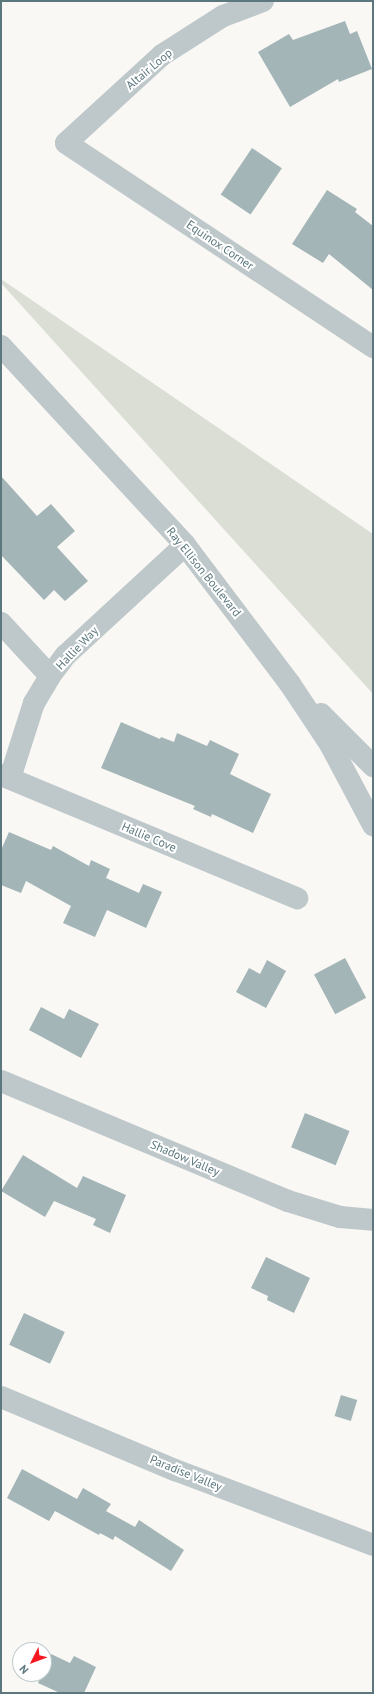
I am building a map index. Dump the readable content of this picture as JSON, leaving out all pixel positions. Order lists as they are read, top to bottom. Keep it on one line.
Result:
{"streets":{"street":["Altair Loop","Equinox Corner","Ray Ellison Boulevard","Hallie Way","Hallie Cove","Shadow Valley","Paradise Valley"]},"crossings":[["Altair Loop","Equinox Corner"],["Ray Ellison Boulevard","Hallie Way"],["Hallie Way","Hallie Cove"]],"north":"bottom left"}
